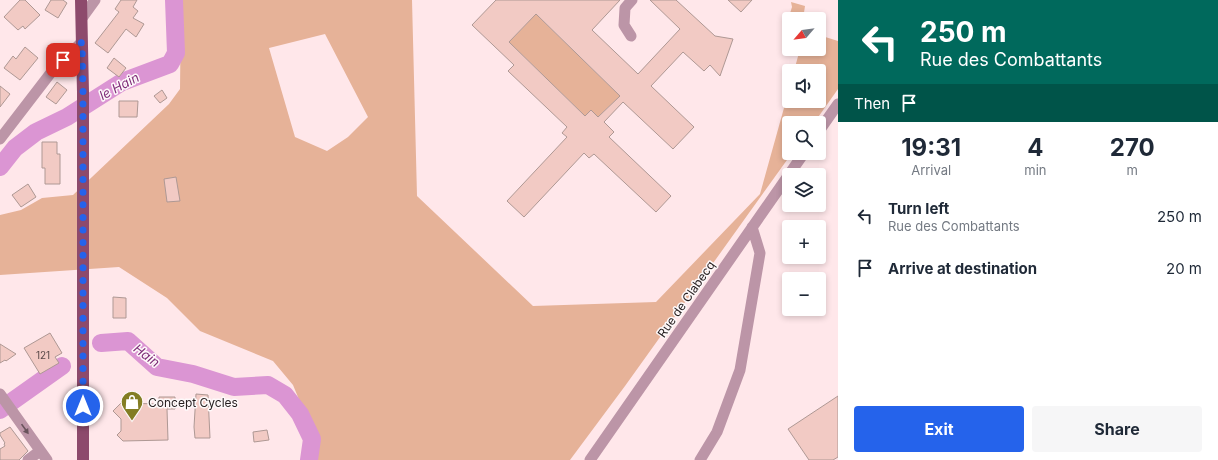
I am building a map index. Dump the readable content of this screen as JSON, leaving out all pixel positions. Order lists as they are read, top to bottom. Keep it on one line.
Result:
{"streets":{"street":["Rue de Clabecq"]},"water":["le Hain","Hain"],"places":{"shop":["Concept Cycles"]},"house_numbers":["121"],"north":"bottom left","page":{"turn":["250 m","Rue des Combattants"],"map_buttons":["+","−"],"then":"Then","eta":["19:31","Arrival","4","min","270","m"],"list":[{"name":"Turn left","note":"Rue des Combattants","value":"250 m"},{"name":"Arrive at destination","value":"20 m"}],"buttons":["Exit","Share"]}}
